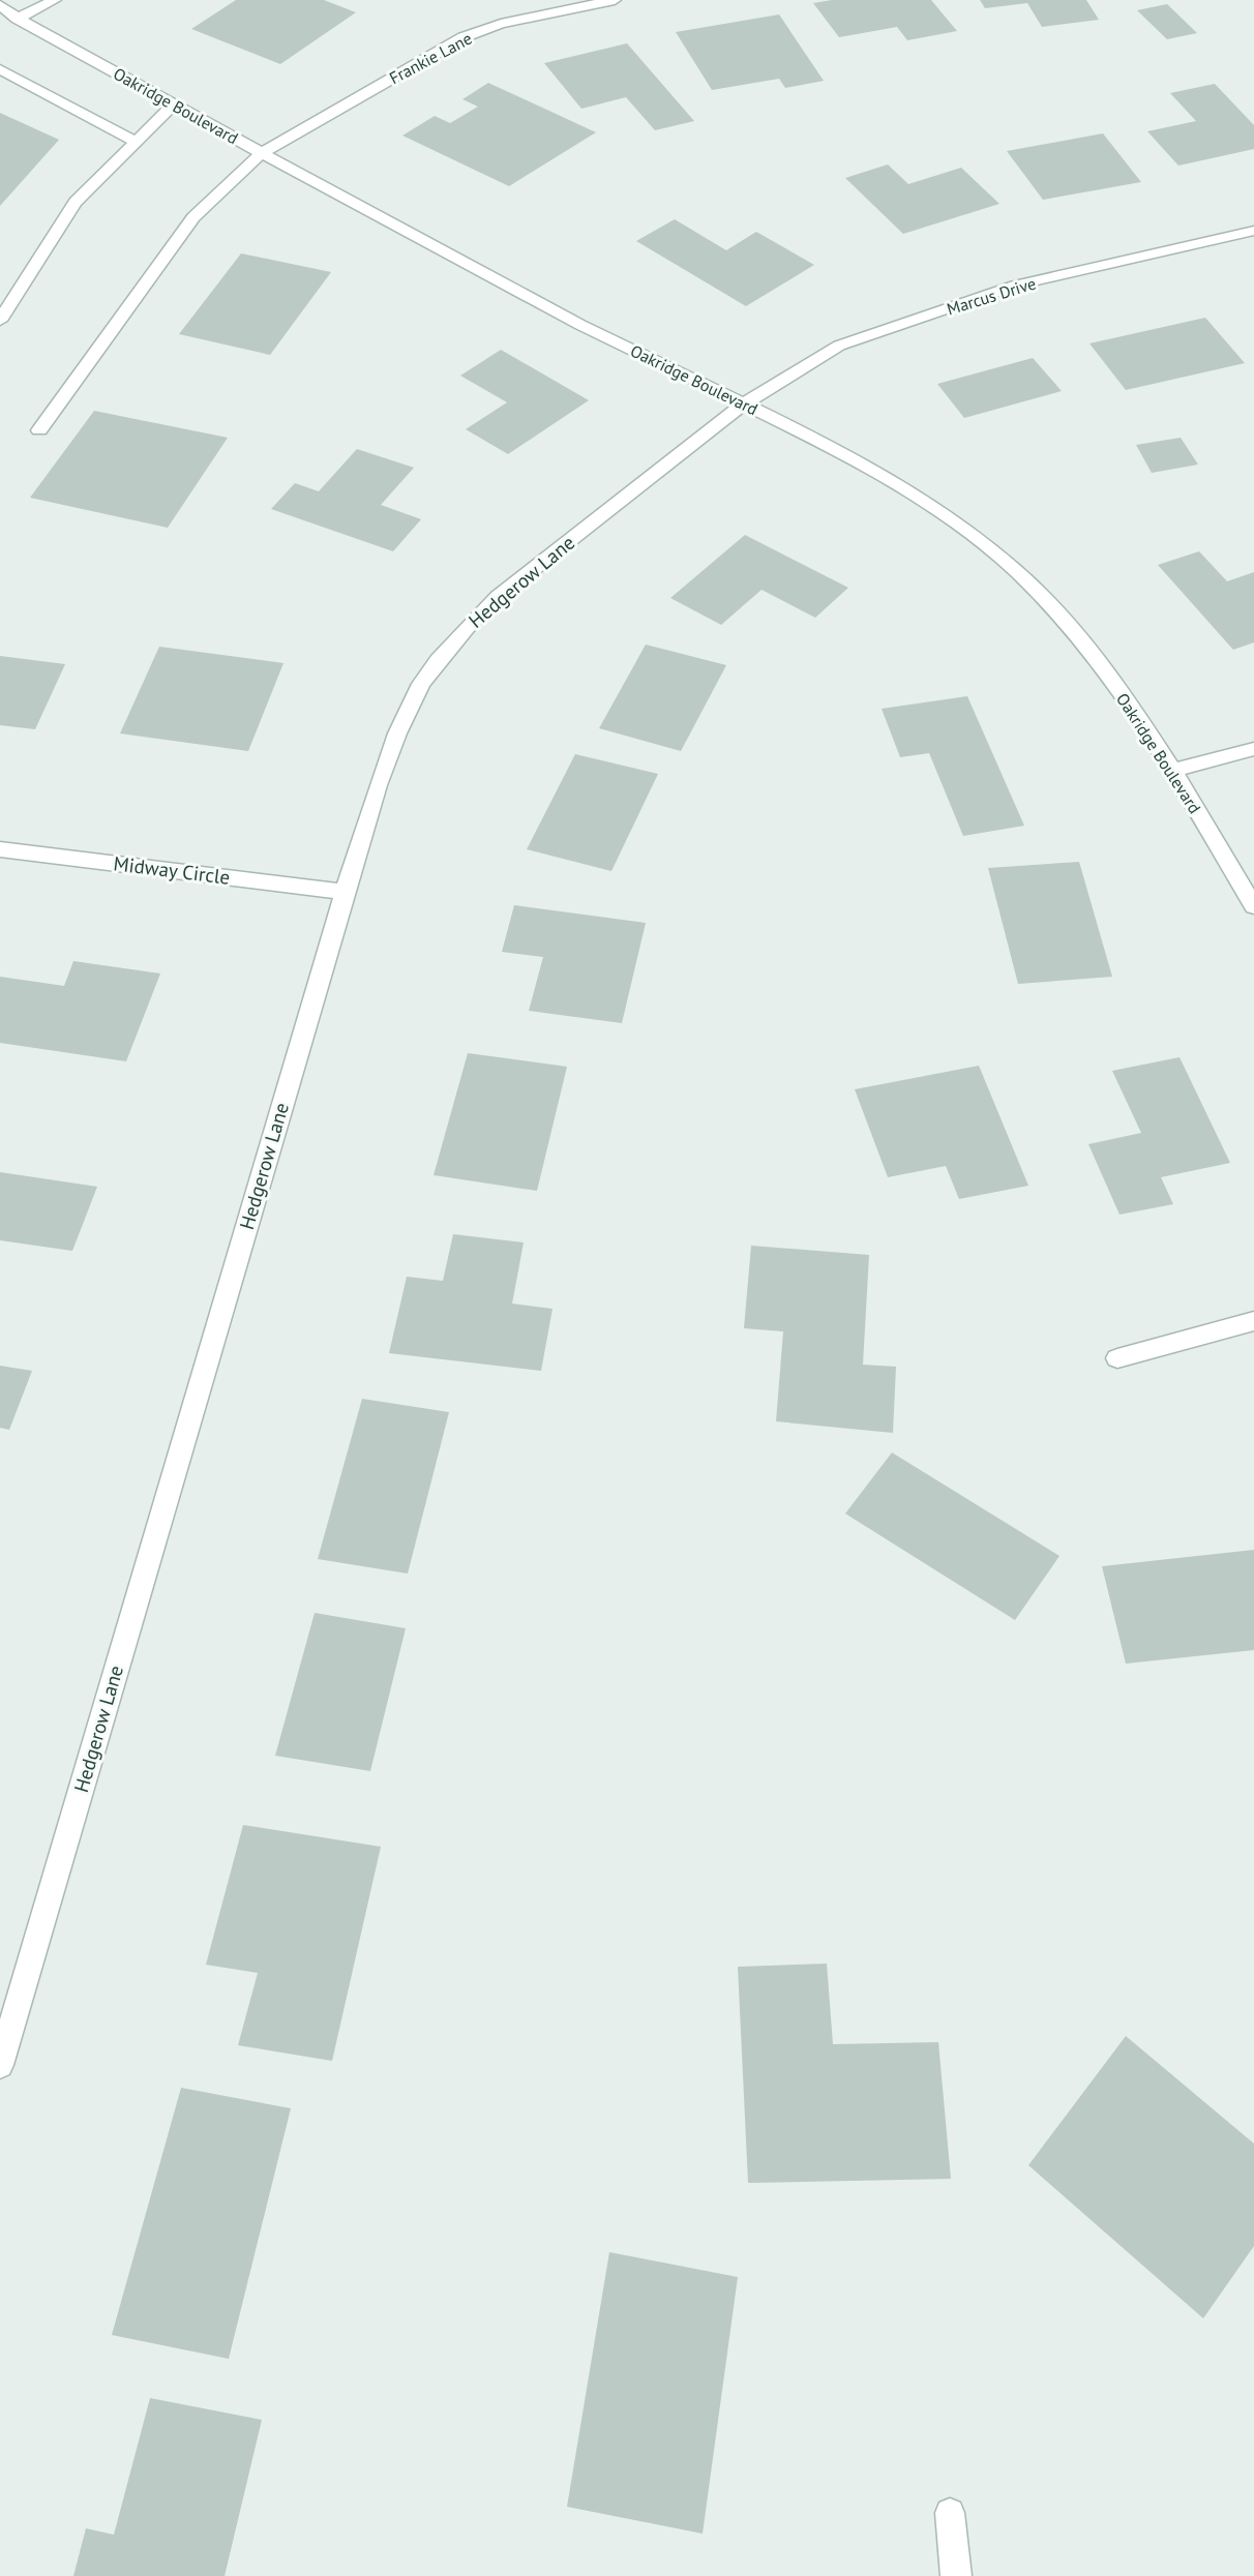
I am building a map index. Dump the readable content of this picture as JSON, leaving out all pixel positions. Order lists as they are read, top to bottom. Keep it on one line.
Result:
{"streets":{"street":["Frankie Lane","Oakridge Boulevard","Marcus Drive","Hedgerow Lane","Midway Circle"]},"crossings":[["Frankie Lane","Oakridge Boulevard"],["Oakridge Boulevard","Marcus Drive"],["Oakridge Boulevard","Hedgerow Lane"],["Marcus Drive","Hedgerow Lane"],["Hedgerow Lane","Midway Circle"]]}
